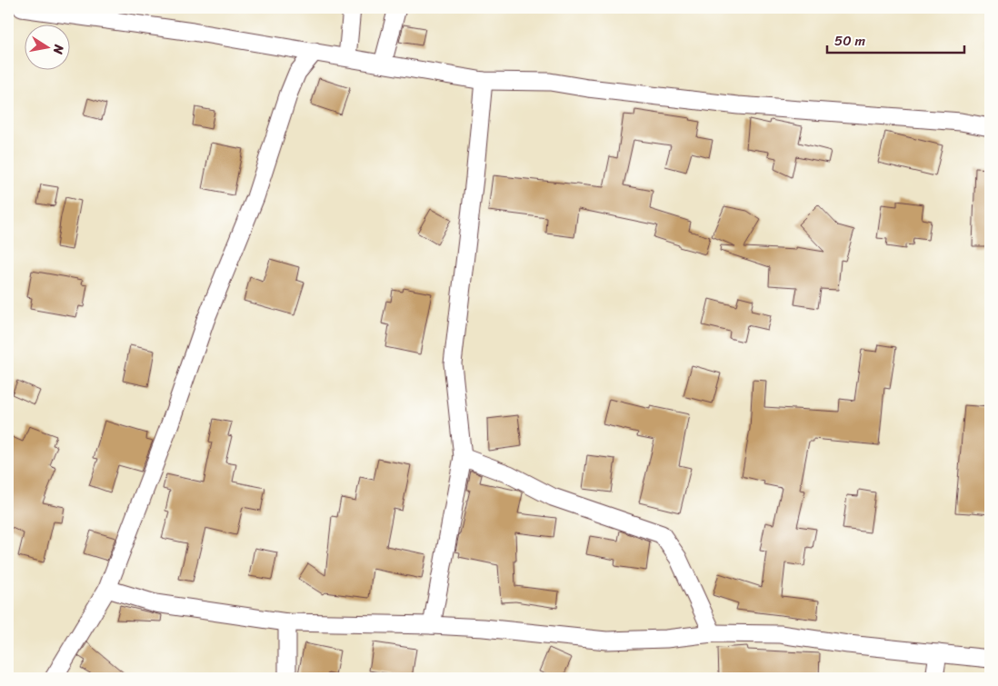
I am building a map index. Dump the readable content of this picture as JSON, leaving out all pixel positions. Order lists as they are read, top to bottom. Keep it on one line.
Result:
{"scale_bar":"50 m","north":"right"}
